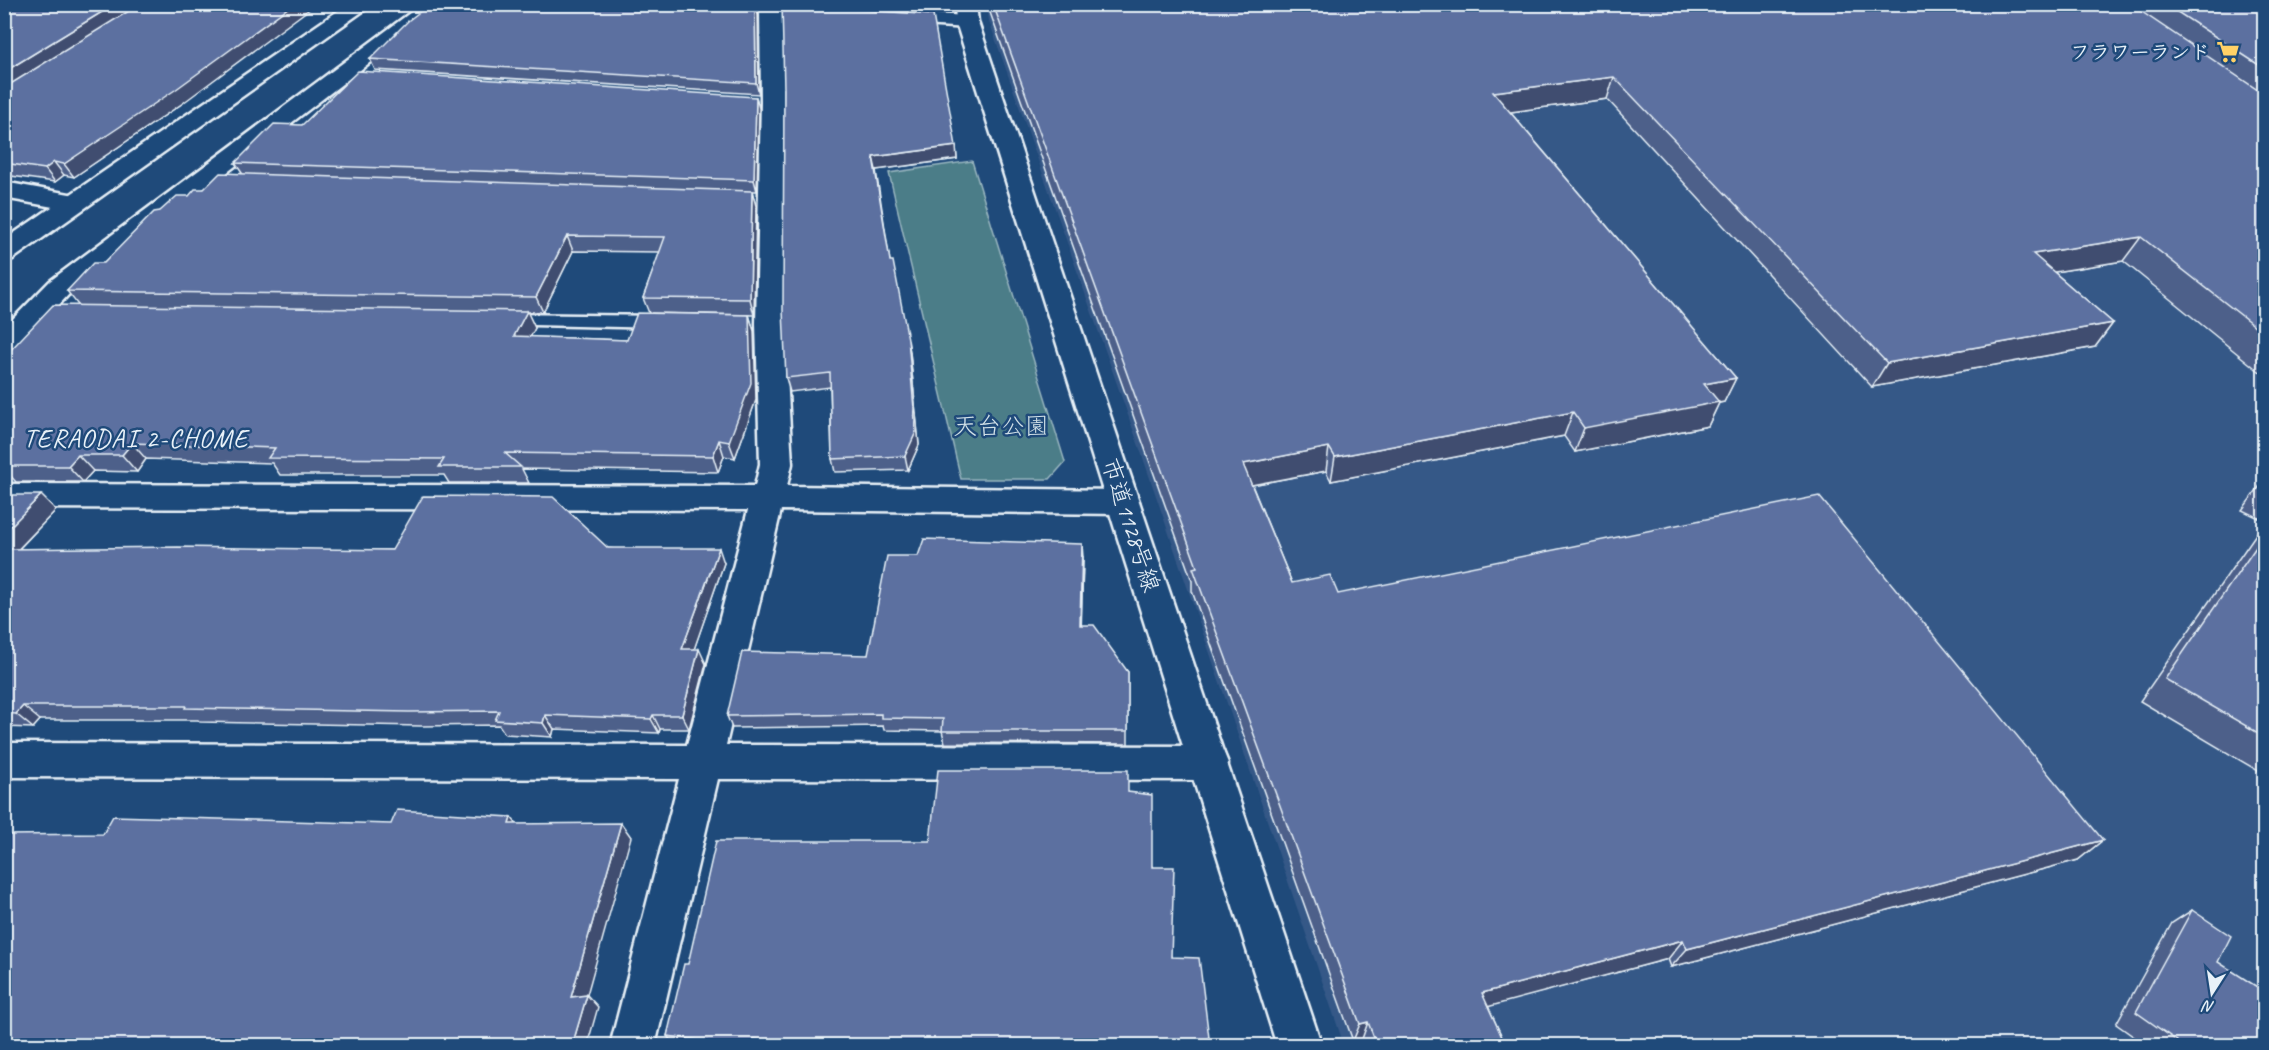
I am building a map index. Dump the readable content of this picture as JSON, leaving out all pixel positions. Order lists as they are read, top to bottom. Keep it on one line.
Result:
{"streets":{"street":["市道1128号線"]},"districts":["TERAODAI 2-CHOME"],"parks":["天台公園"],"places":{"supermarket":["フラワーランド"]},"north":"bottom"}
